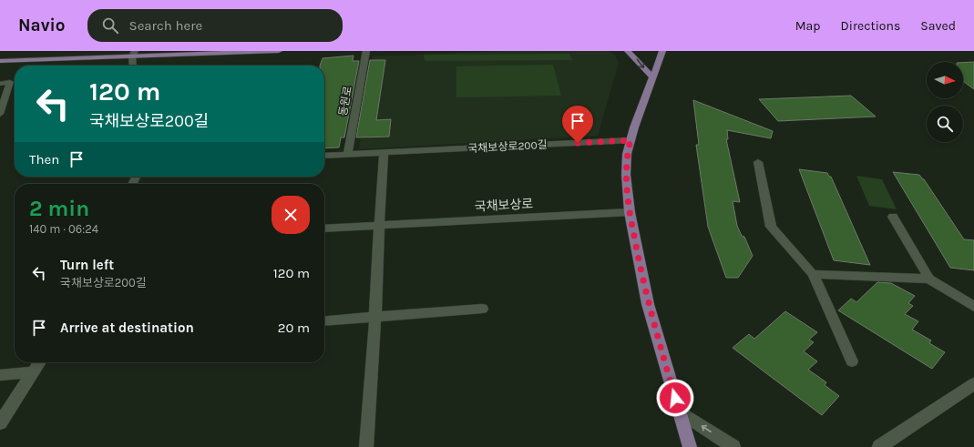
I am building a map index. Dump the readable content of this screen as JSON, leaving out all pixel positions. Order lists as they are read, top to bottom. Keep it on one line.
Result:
{"streets":{"street":["동원로","국채보상로200길","국채보상로"]},"crossings":[["동원로","국채보상로200길"]],"north":"right","page":{"header":"Navio","search":"Search here","nav":["Map","Directions","Saved"],"turn":["120 m","국채보상로200길"],"then":"Then","heading":["2 min","140 m · 06:24"],"list":[{"name":"Turn left","note":"국채보상로200길","value":"120 m"},{"name":"Arrive at destination","value":"20 m"}]}}
